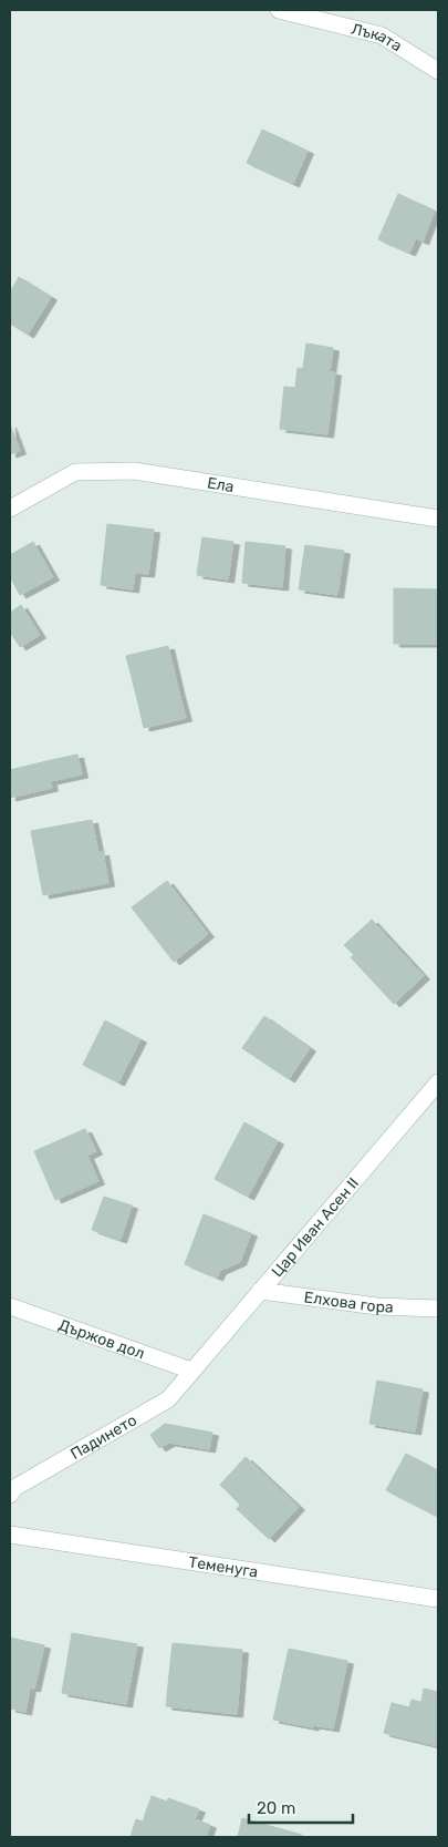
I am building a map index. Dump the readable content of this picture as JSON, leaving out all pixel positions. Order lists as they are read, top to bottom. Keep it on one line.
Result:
{"streets":{"street":["Лъката","Ела","Цар Иван Асен II","Елхова гора","Държов дол","Падинето","Теменуга"]},"crossings":[["Цар Иван Асен II","Елхова гора"],["Цар Иван Асен II","Държов дол"],["Цар Иван Асен II","Падинето"],["Държов дол","Падинето"]],"scale_bar":"20 m"}
